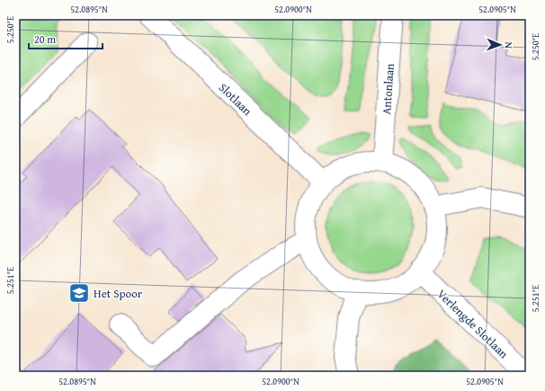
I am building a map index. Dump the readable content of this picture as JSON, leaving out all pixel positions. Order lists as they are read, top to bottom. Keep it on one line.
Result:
{"streets":{"street":["Antonlaan","Slotlaan","Verlengde Slotlaan"]},"places":{"school or university":["Het Spoor"]},"scale_bar":"20 m","north":"right","coordinates":["52.0895°N","52.0900°N","52.0905°N","5.250°E","5.251°E"]}
